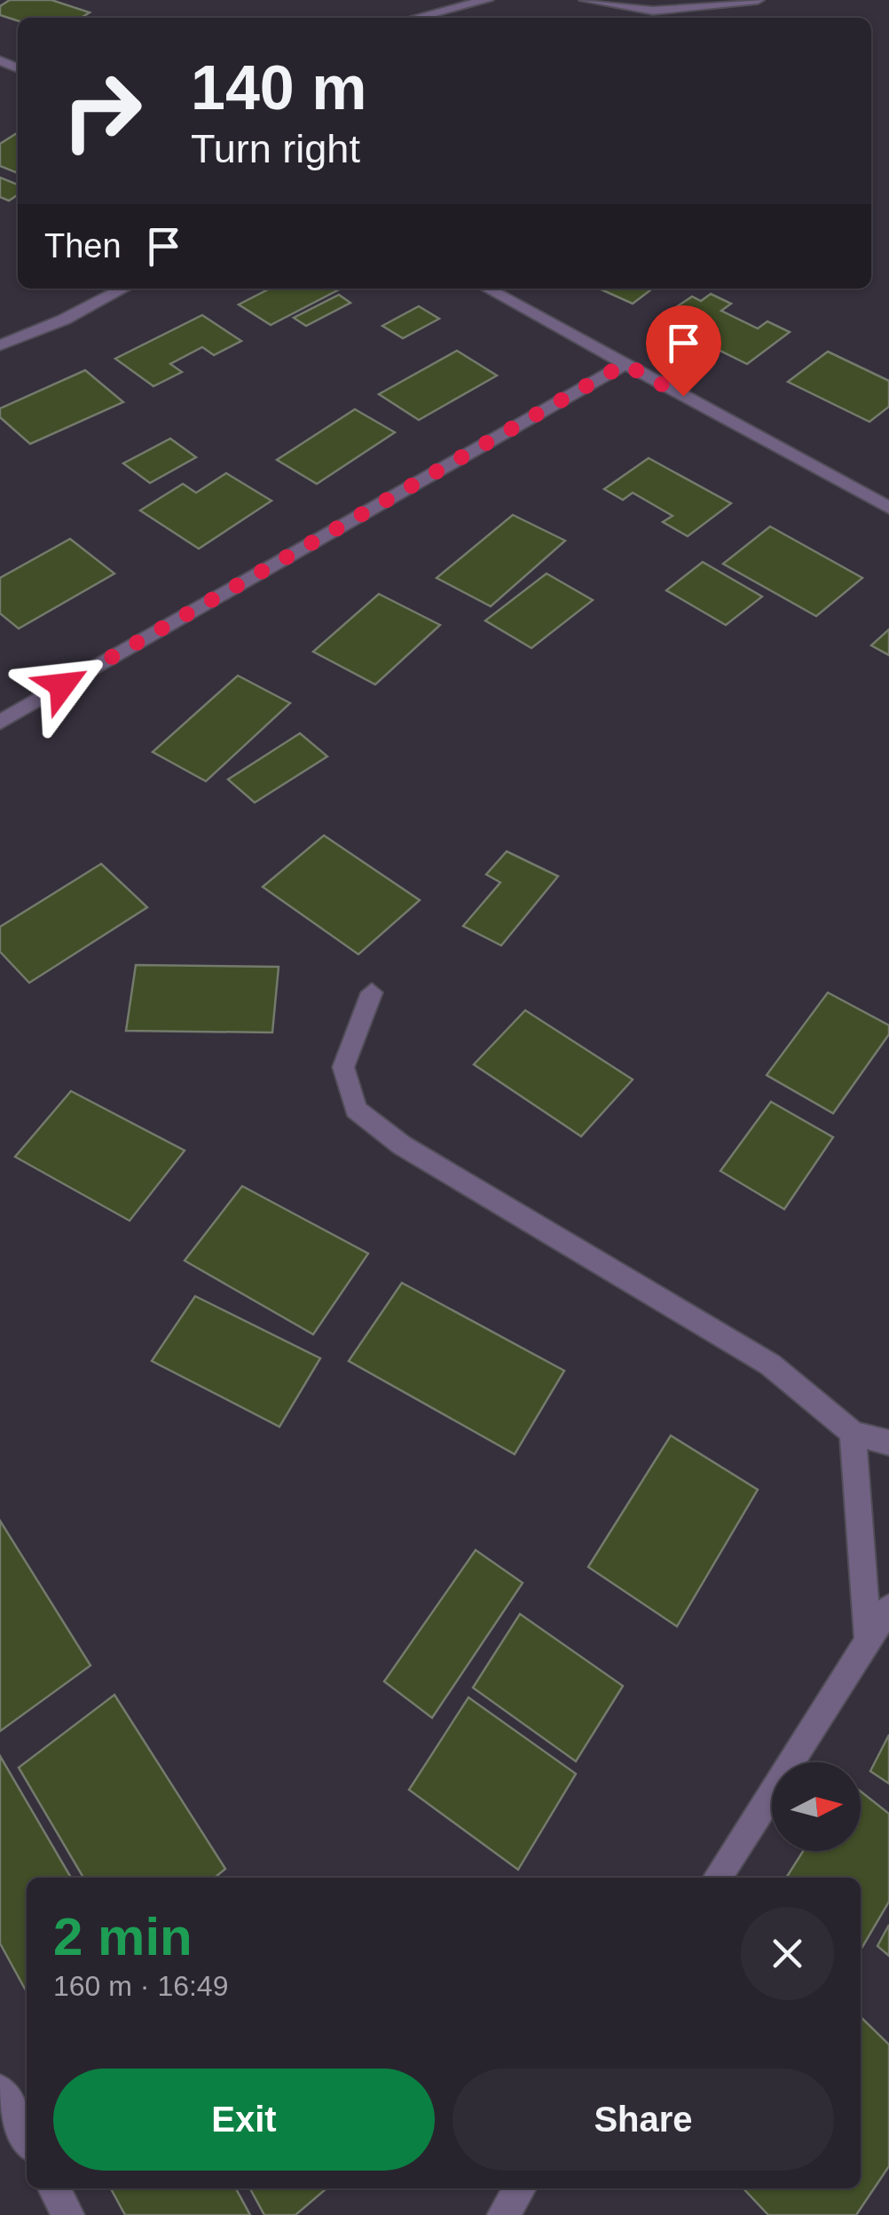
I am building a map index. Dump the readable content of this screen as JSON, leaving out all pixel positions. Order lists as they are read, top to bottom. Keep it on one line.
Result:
{"north":"right","page":{"turn":["140 m","Turn right"],"then":"Then","heading":["2 min","160 m · 16:49"],"buttons":["Exit","Share"]}}
